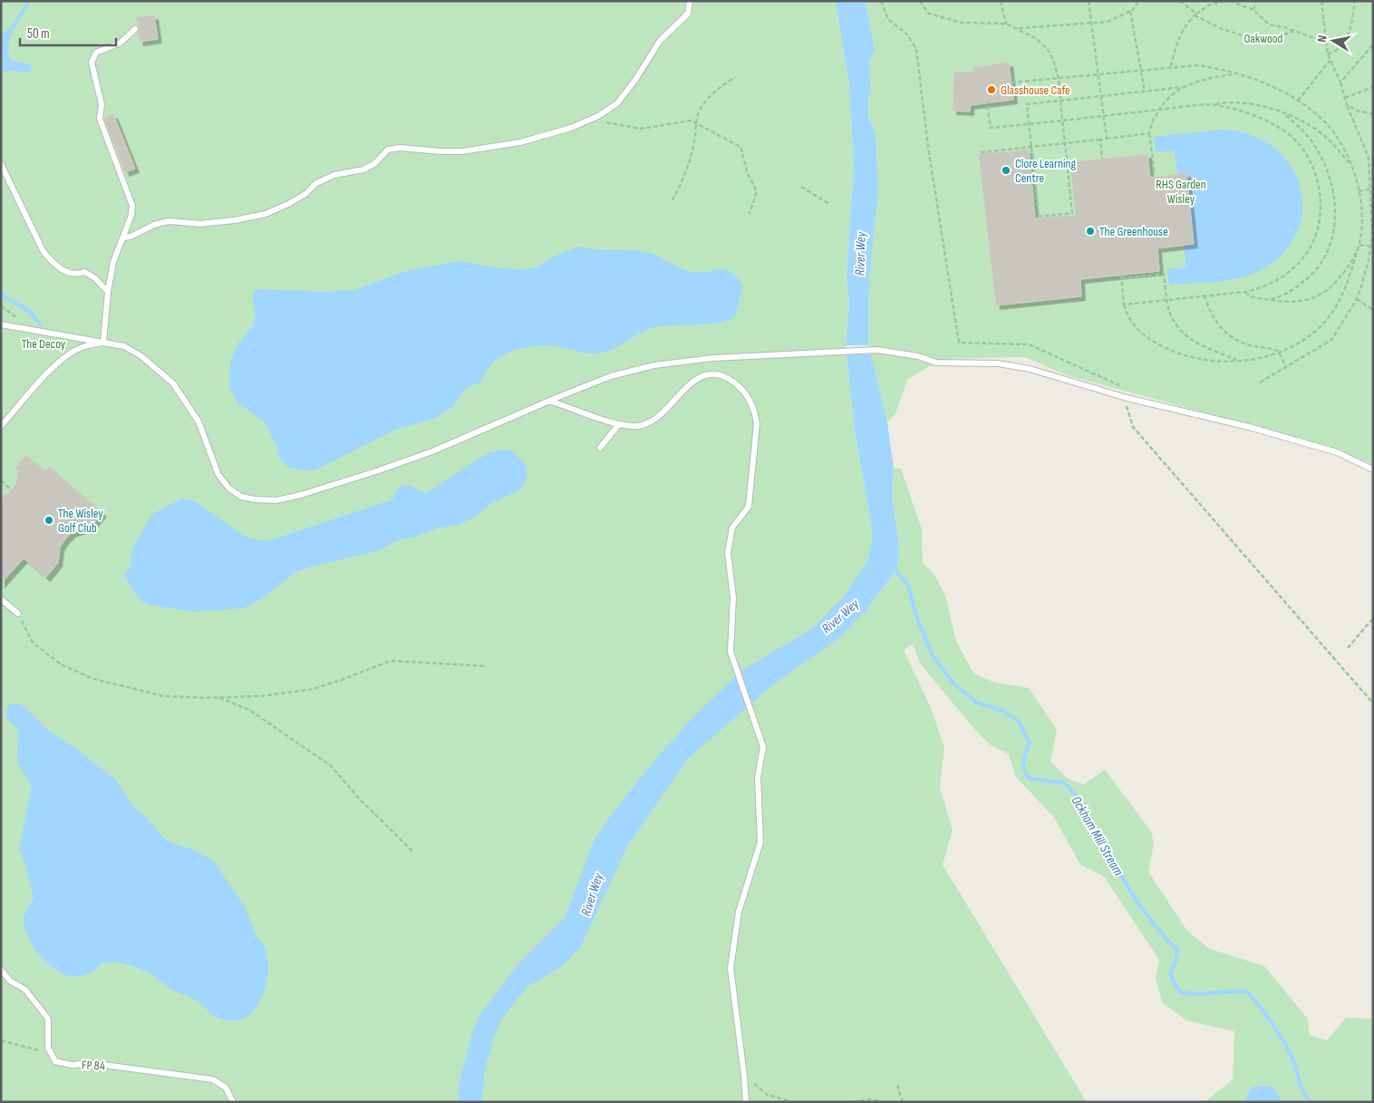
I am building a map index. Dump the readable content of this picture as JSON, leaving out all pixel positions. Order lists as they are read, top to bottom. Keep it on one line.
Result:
{"streets":{"lane":["FP 84"]},"water":["River Wey","Ockham Mill Stream"],"parks":["Oakwood","RHS Garden Wisley","The Decoy"],"places":["Glasshouse Cafe","Clore Learning Centre","The Greenhouse","The Wisley Golf Club"],"scale_bar":"50 m","north":"left"}
